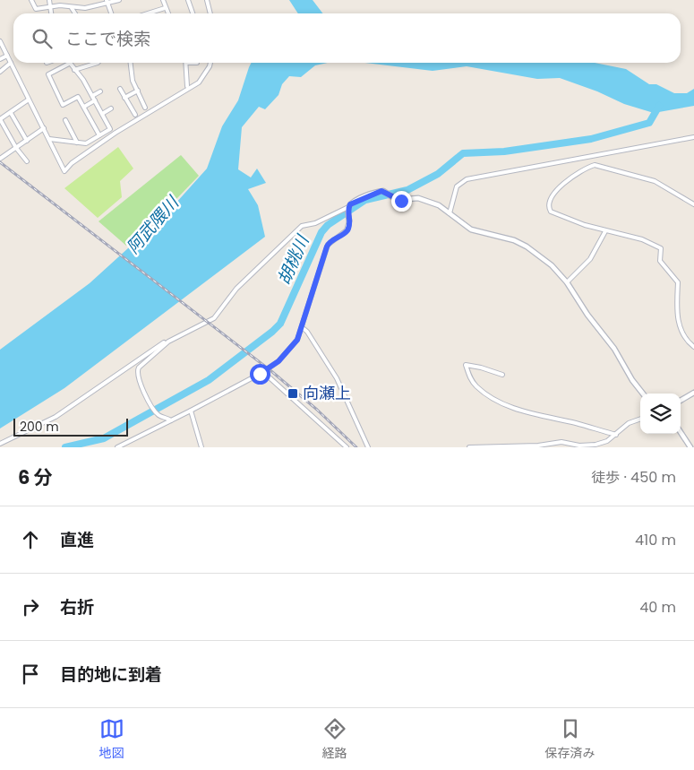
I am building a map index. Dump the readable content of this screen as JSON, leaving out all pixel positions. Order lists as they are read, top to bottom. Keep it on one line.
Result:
{"water":["阿武隈川","胡桃川"],"places":{"transit":["向瀬上"]},"scale_bar":"200 m","page":{"search":"ここで検索","scale":"200 m","heading":["6 分","徒歩 · 450 m"],"list":[["直進","410 m"],["右折","40 m"],"目的地に到着"],"nav":["地図","経路","保存済み"]}}
